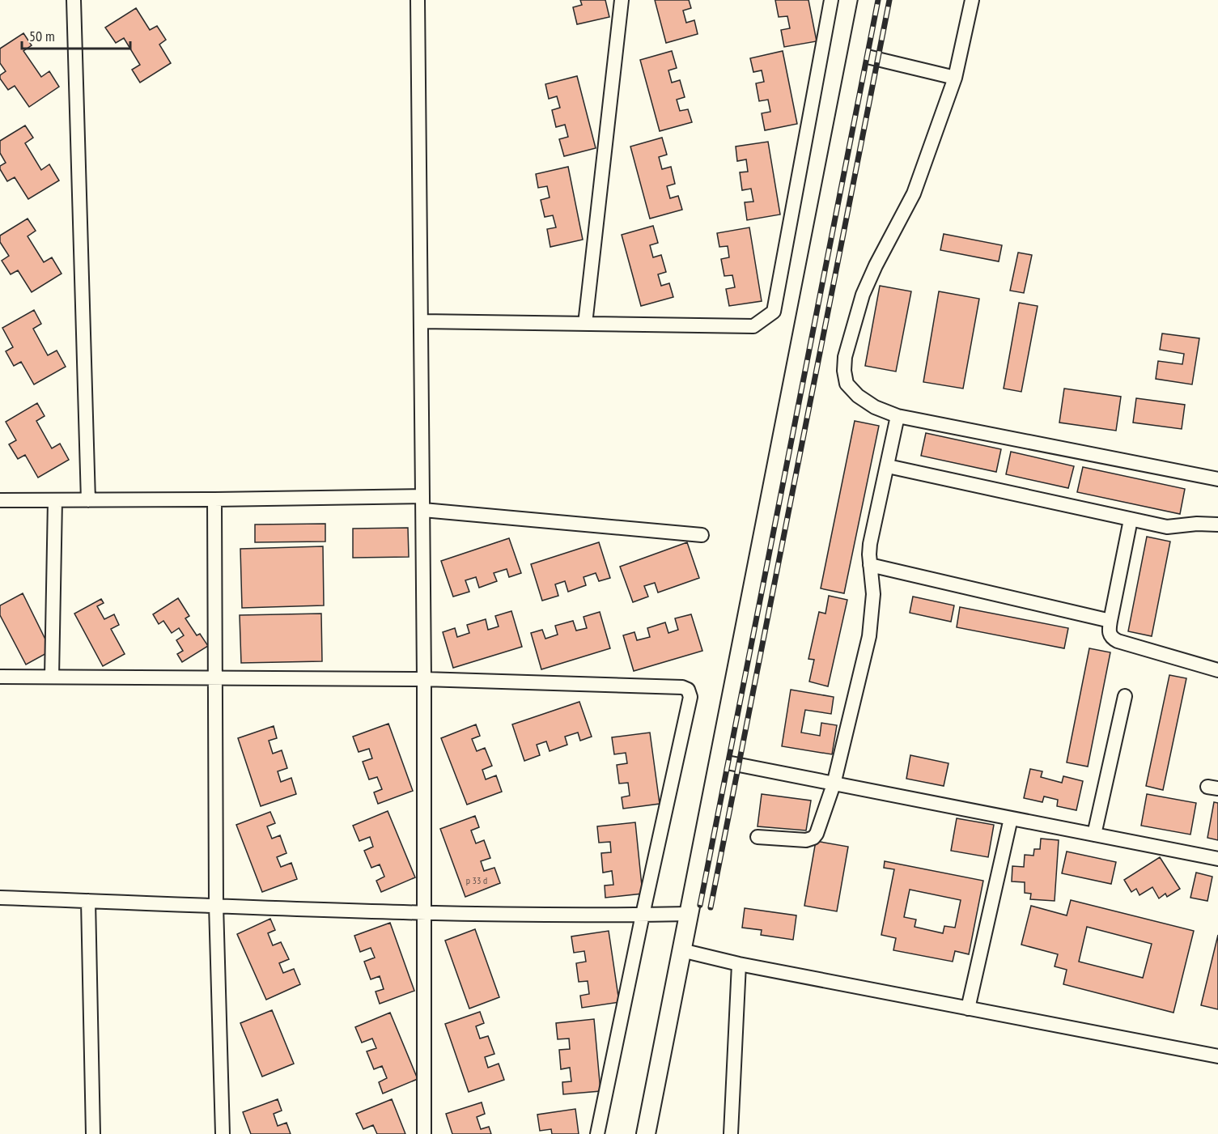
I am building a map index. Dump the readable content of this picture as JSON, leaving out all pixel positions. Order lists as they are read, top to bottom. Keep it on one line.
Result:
{"house_numbers":["p 33 d"],"scale_bar":"50 m"}
